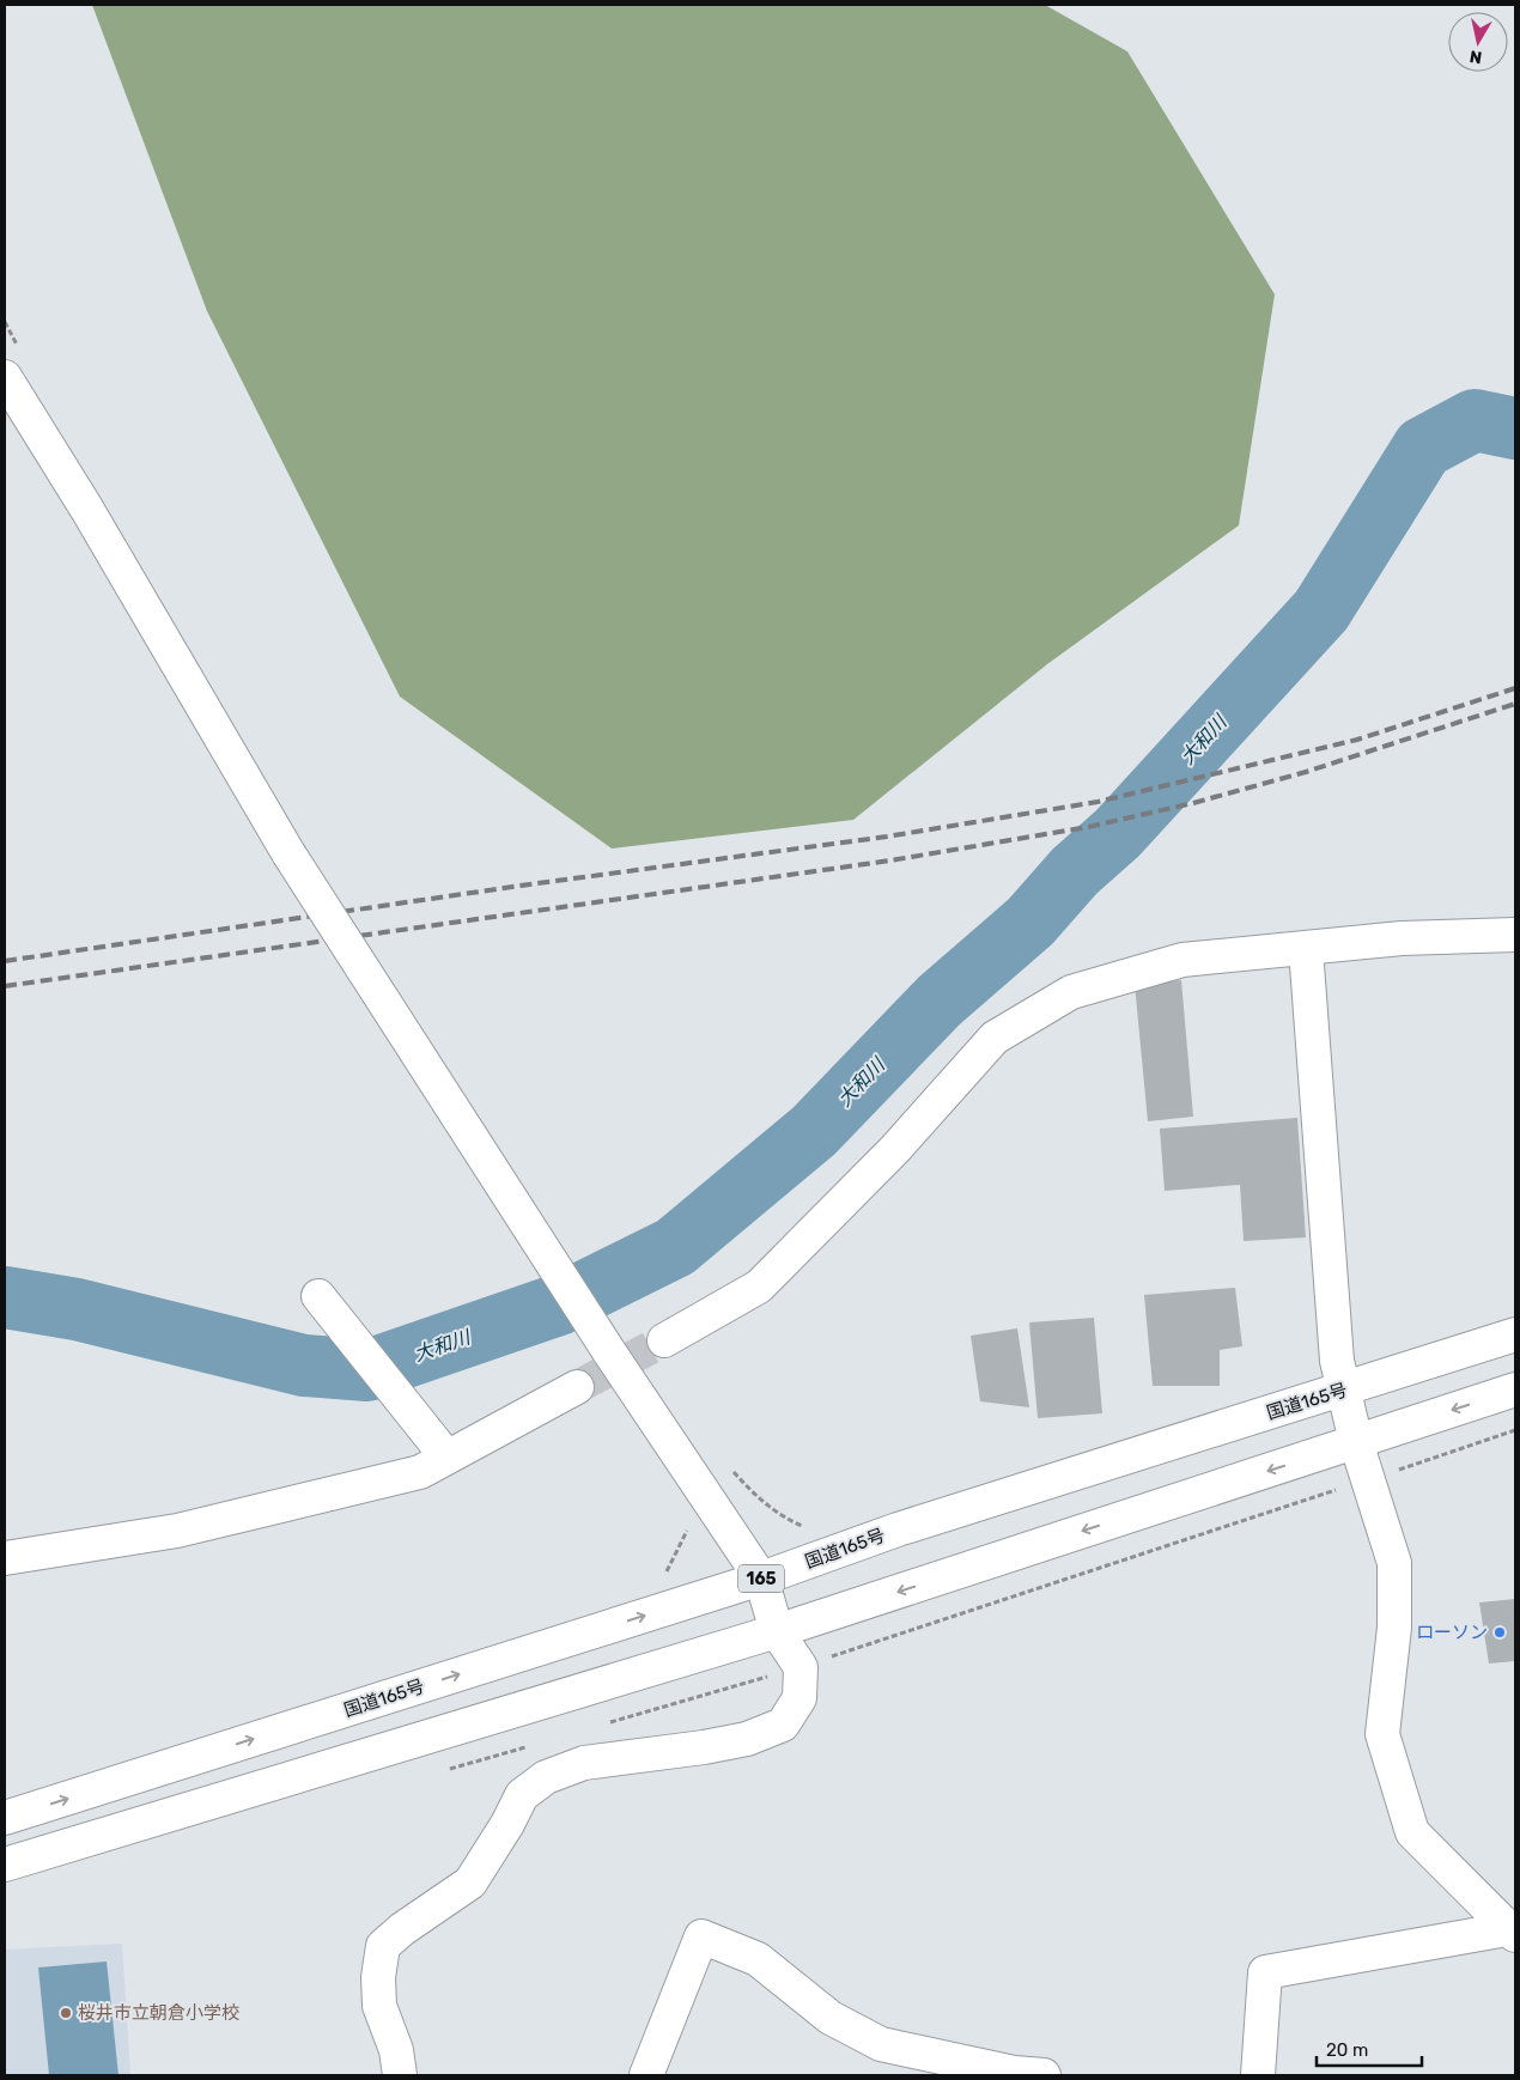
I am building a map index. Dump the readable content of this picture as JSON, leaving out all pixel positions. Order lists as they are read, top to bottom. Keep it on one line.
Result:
{"streets":{"main road":["国道165号","165"]},"water":["大和川"],"places":["ローソン","桜井市立朝倉小学校"],"scale_bar":"20 m","north":"bottom"}
